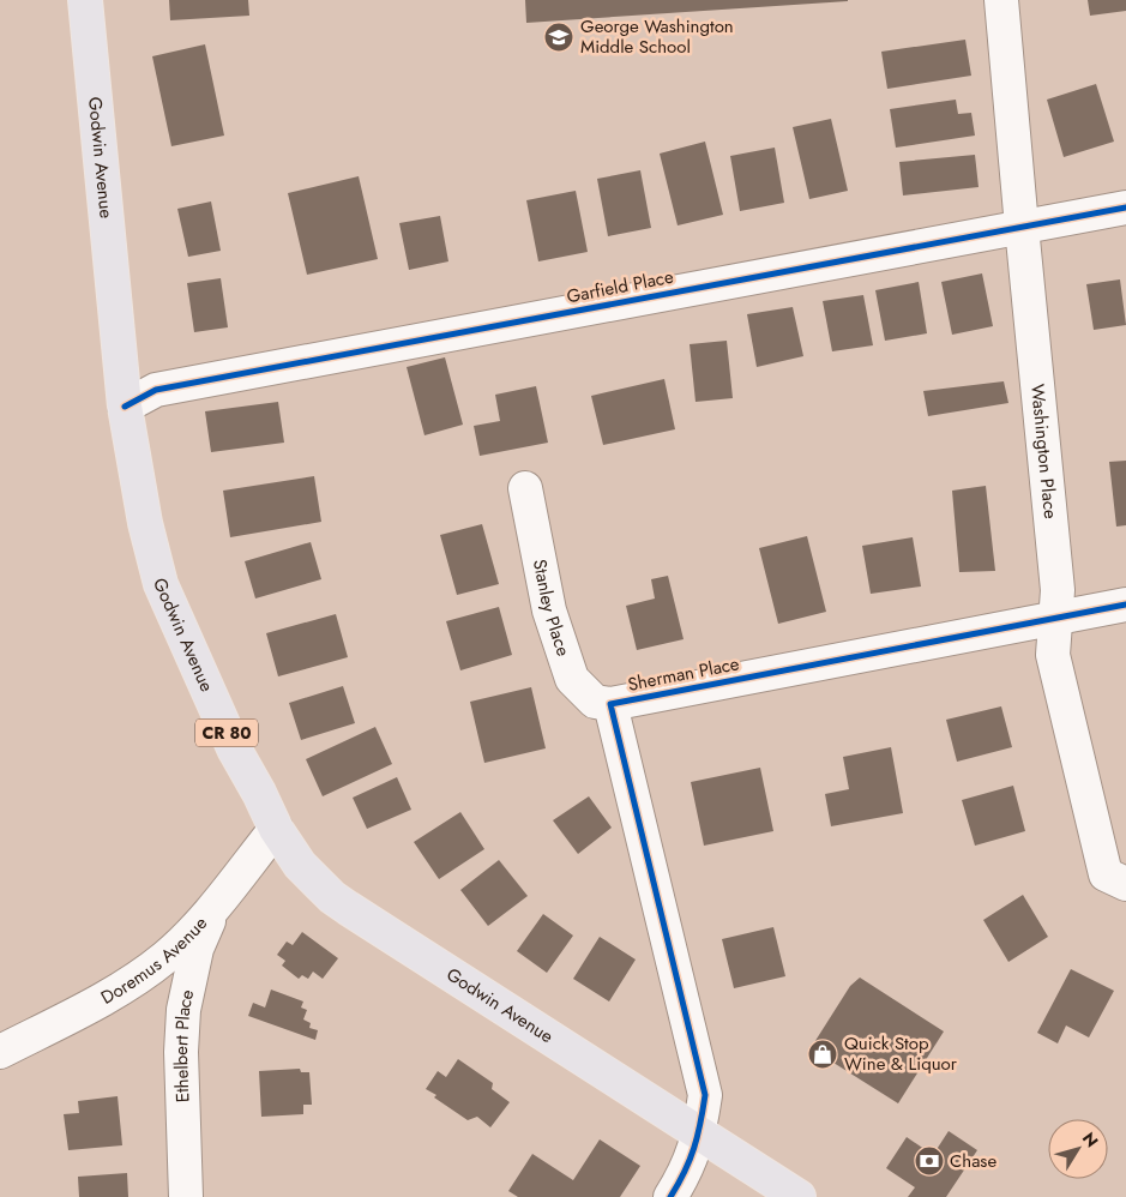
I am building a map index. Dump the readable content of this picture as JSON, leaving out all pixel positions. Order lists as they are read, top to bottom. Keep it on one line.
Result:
{"streets":{"main road":["Godwin Avenue","CR 80"],"street":["Garfield Place","Washington Place","Stanley Place","Sherman Place","Doremus Avenue","Ethelbert Place"]},"crossings":[["Godwin Avenue","Garfield Place"],["Godwin Avenue","Sherman Place"],["Godwin Avenue","Doremus Avenue"],["Garfield Place","Washington Place"],["Washington Place","Sherman Place"],["Stanley Place","Sherman Place"],["Doremus Avenue","Ethelbert Place"]],"places":{"school or university":["George Washington Middle School"],"shop":["Quick Stop Wine & Liquor"],"bank":["Chase"]},"north":"top right"}
